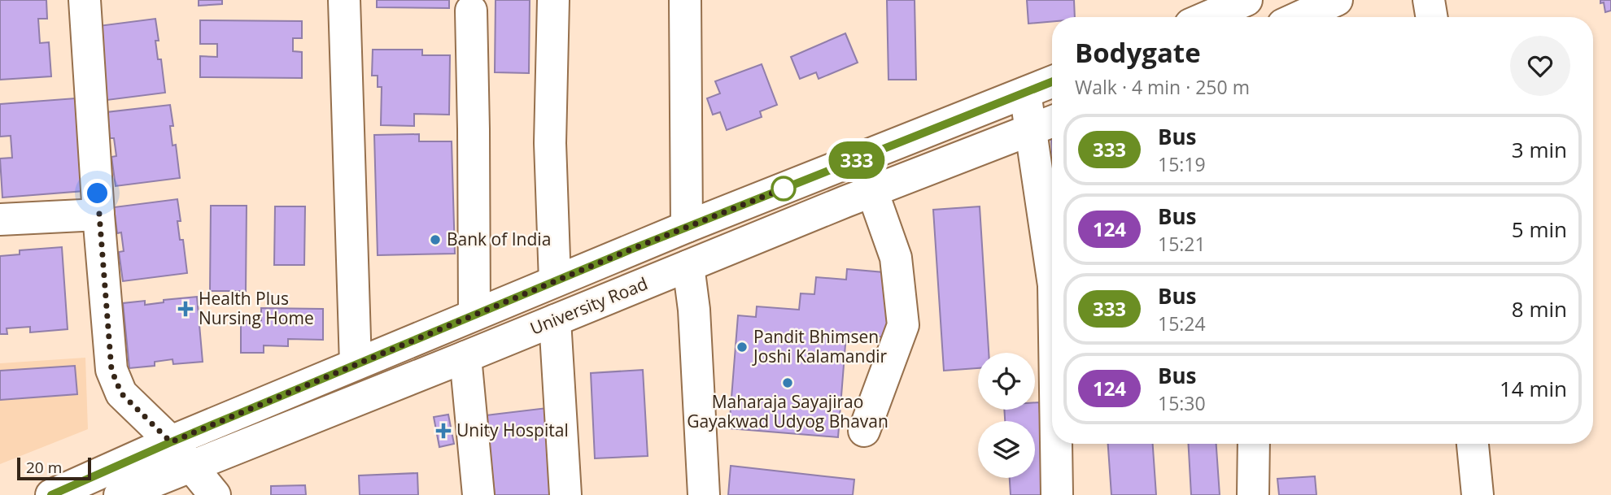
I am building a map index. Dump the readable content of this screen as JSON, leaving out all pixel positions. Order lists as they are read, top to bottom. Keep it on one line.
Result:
{"streets":{"main road":["University Road"]},"places":{"other":["Bank of India","Pandit Bhimsen Joshi Kalamandir","Maharaja Sayajirao Gayakwad Udyog Bhavan"],"health":["Health Plus Nursing Home","Unity Hospital"]},"lines":["bus line 333"],"scale_bar":"20 m","page":{"on_map":"333","heading":["Bodygate","Walk · 4 min · 250 m"],"list":[{"mark":"333","name":"Bus","note":"15:19","value":"3 min"},{"mark":"124","name":"Bus","note":"15:21","value":"5 min"},{"mark":"333","name":"Bus","note":"15:24","value":"8 min"},{"mark":"124","name":"Bus","note":"15:30","value":"14 min"}],"scale":"20 m"}}
